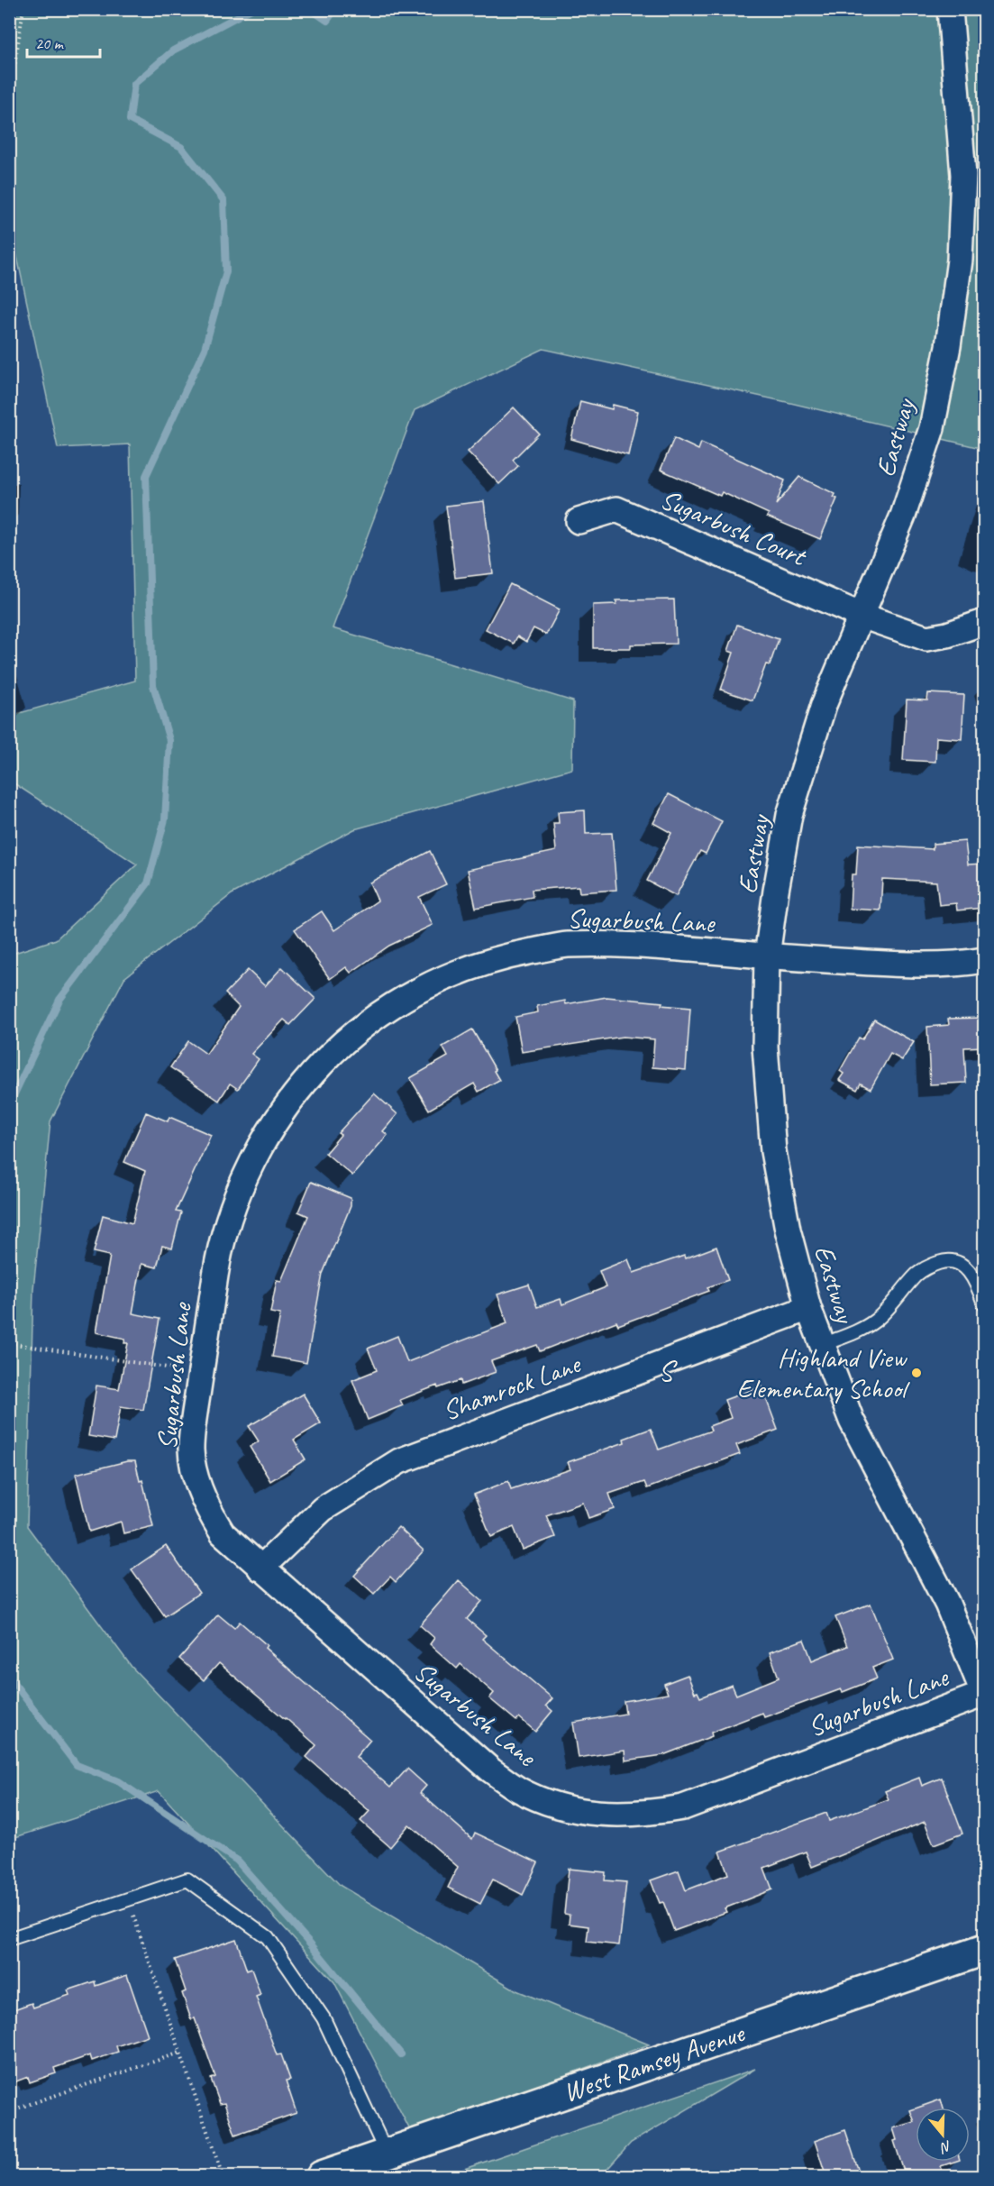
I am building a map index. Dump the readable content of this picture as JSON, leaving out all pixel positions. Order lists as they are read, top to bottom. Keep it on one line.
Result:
{"streets":{"street":["Eastway","Sugarbush Court","Sugarbush Lane","Shamrock Lane","West Ramsey Avenue"]},"crossings":[["Eastway","Sugarbush Court"],["Eastway","Sugarbush Lane"],["Eastway","Shamrock Lane"],["Sugarbush Lane","Shamrock Lane"]],"districts":["S"],"places":["Highland View Elementary School"],"scale_bar":"20 m","north":"bottom"}
